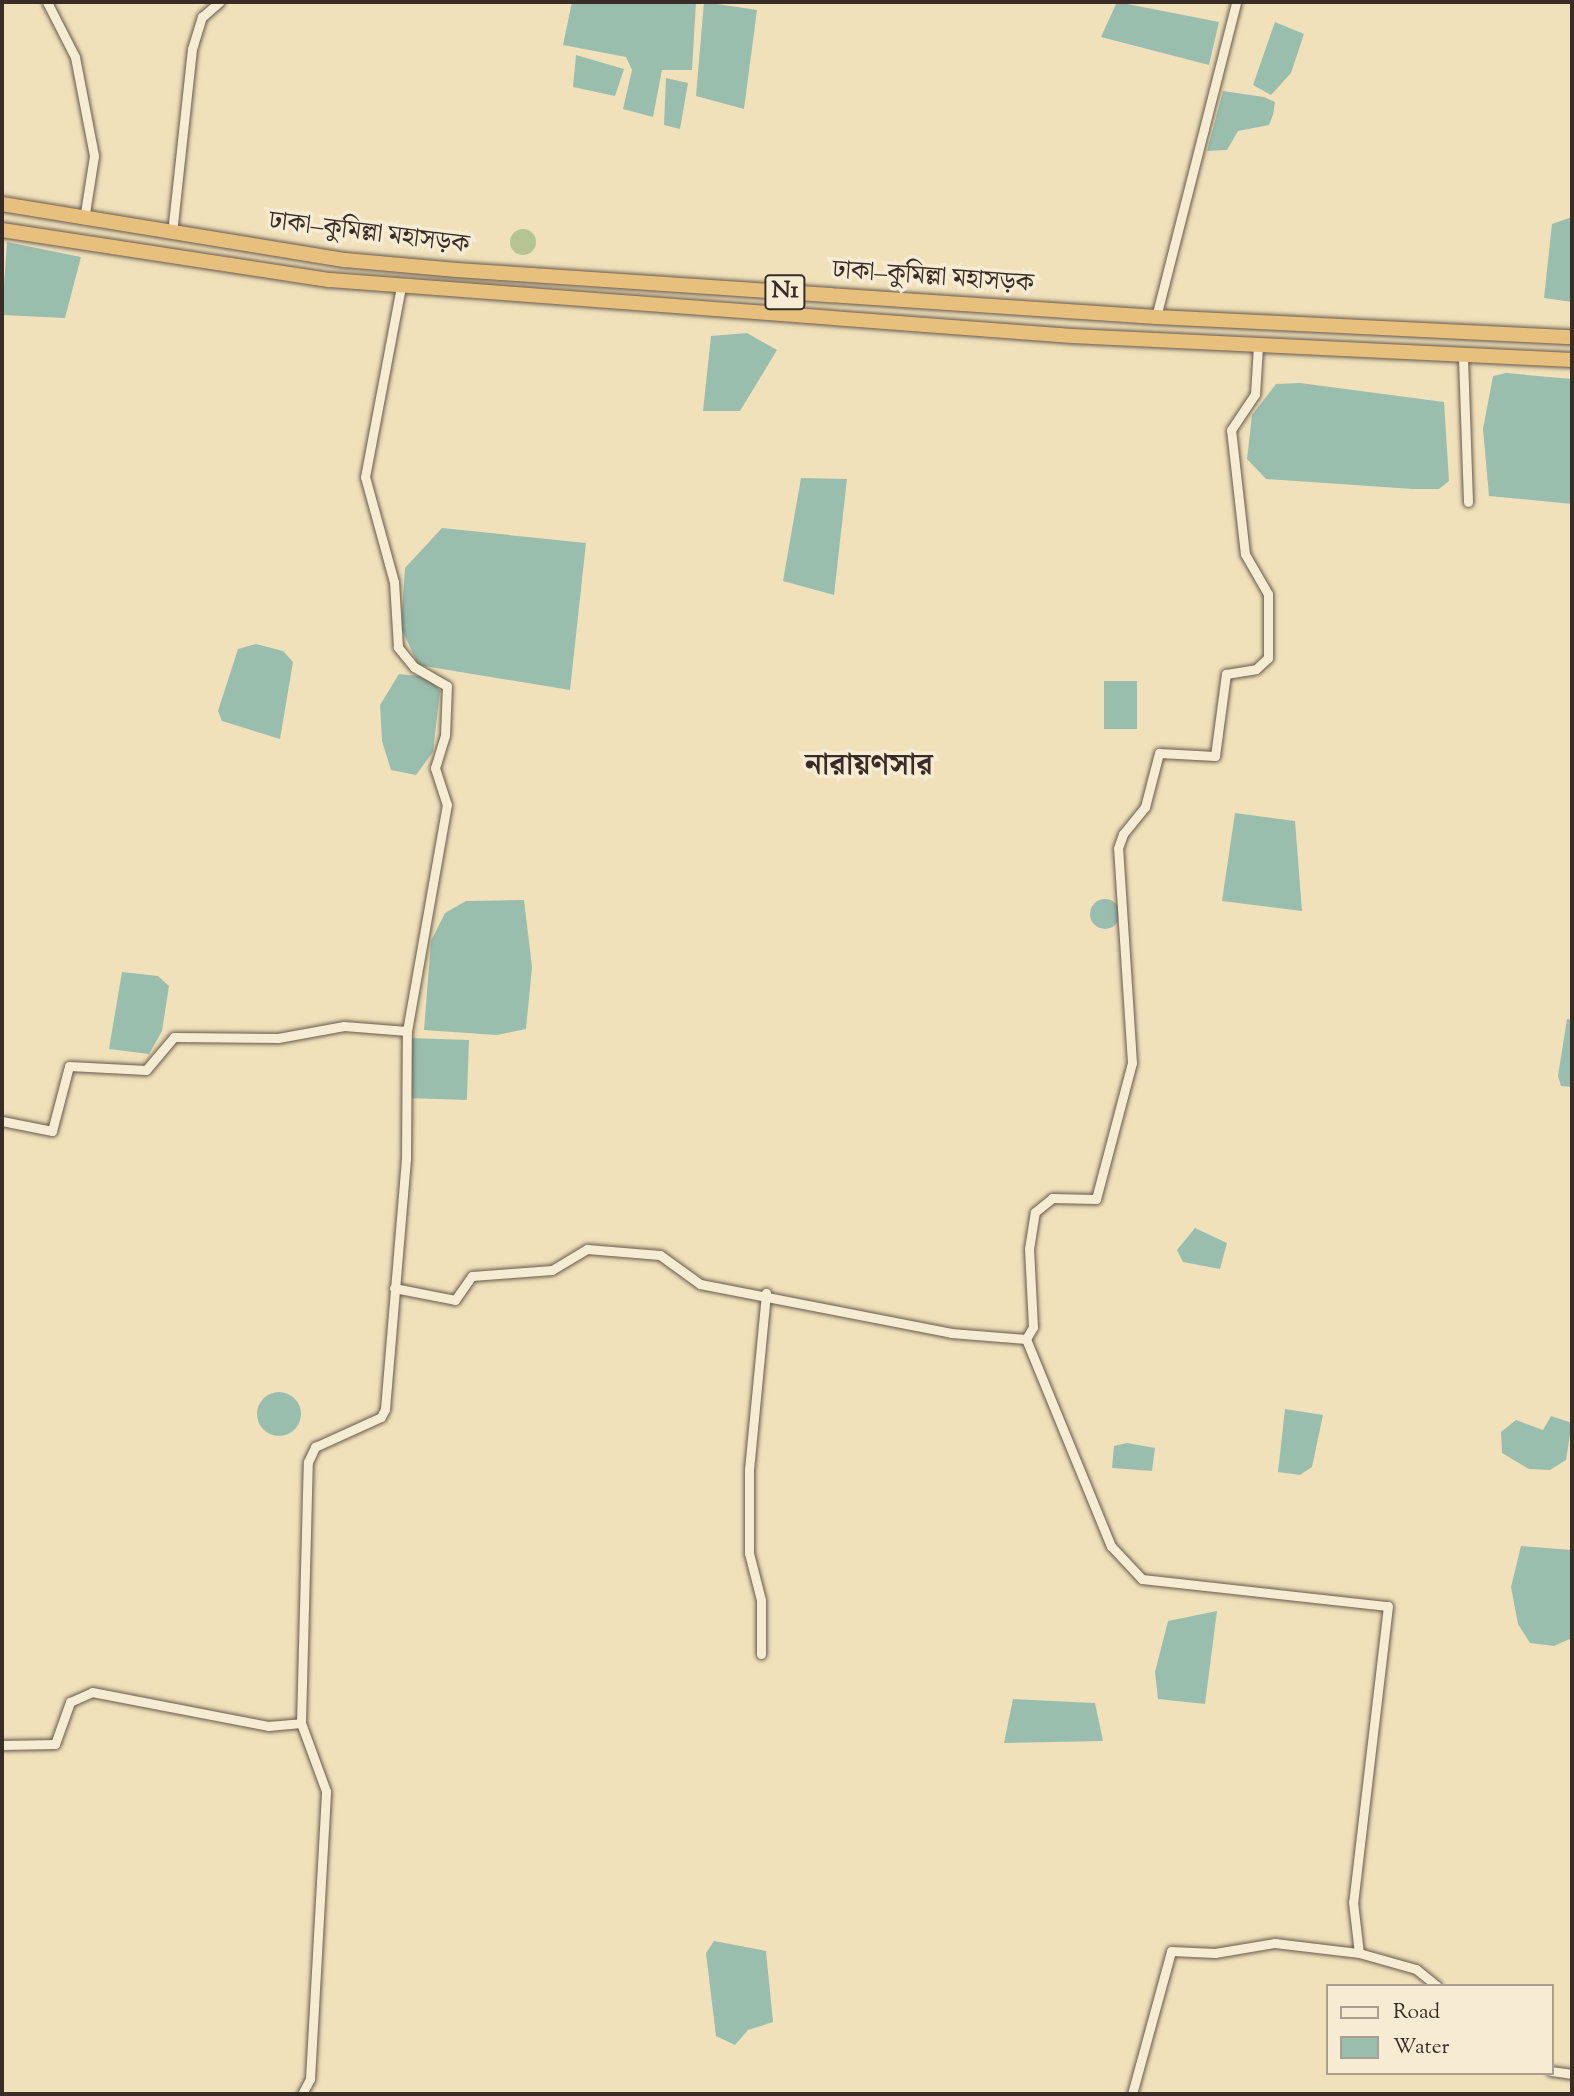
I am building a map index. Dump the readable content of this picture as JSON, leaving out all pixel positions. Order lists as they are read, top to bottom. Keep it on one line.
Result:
{"streets":{"highway":["ঢাকা–কুমিল্লা মহাসড়ক","N1"]},"districts":["নারায়ণসার"],"legend":["Road","Water"]}
